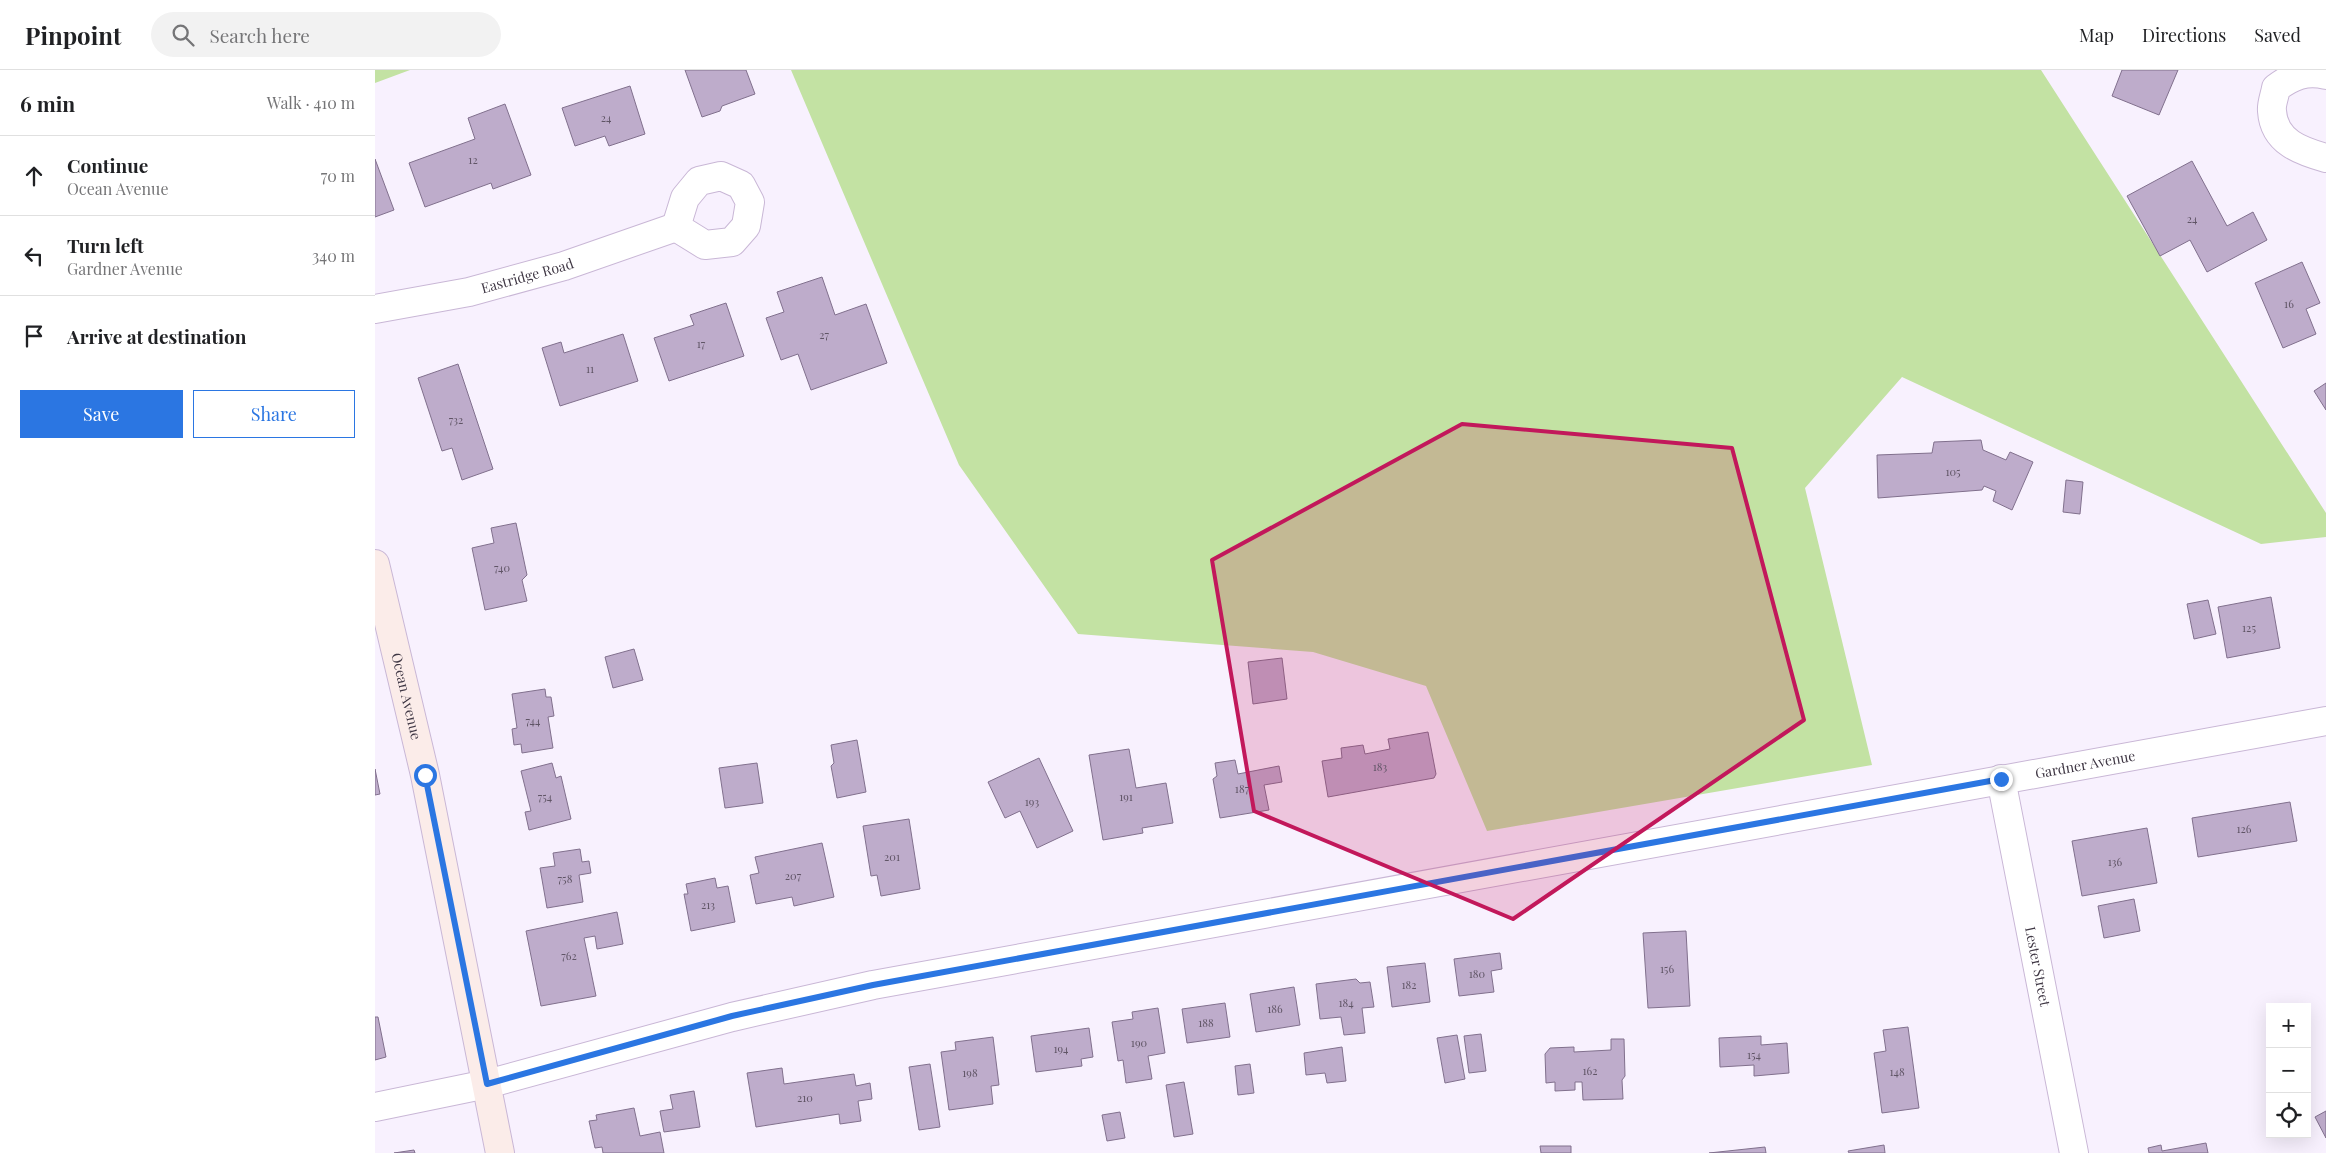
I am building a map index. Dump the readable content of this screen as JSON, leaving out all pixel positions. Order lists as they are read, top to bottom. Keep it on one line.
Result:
{"streets":{"main road":["Ocean Avenue"],"street":["Eastridge Road","Gardner Avenue","Lester Street"]},"crossings":[["Ocean Avenue","Gardner Avenue"],["Gardner Avenue","Lester Street"]],"house_numbers":["24","12","24","16","27","17","11","732","105","740","125","744","183","187","754","191","193","126","201","136","207","758","213","762","156","180","182","184","186","188","190","194","154","162","148","198","210"],"page":{"header":"Pinpoint","search":"Search here","nav":["Map","Directions","Saved"],"heading":["6 min","Walk · 410 m"],"list":[["Continue","Ocean Avenue","70 m"],["Turn left","Gardner Avenue","340 m"],"Arrive at destination"],"buttons":["Save","Share"],"map_buttons":["+","−"]}}
